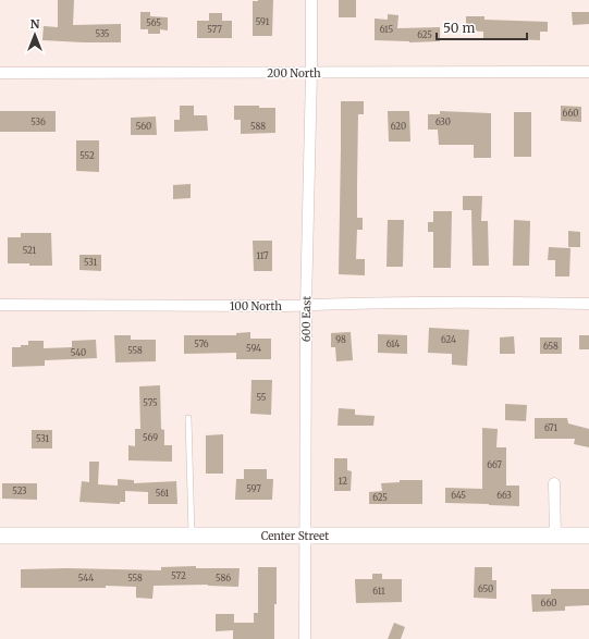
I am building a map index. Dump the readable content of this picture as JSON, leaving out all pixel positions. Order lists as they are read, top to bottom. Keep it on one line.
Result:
{"streets":{"street":["200 North","100 North","600 East","Center Street"]},"crossings":[["200 North","600 East"],["100 North","600 East"],["600 East","Center Street"]],"house_numbers":["591","565","577","615","535","625","660","536","630","560","588","620","552","521","117","531","98","624","576","614","658","594","558","540","55","575","671","569","531","667","12","597","523","561","645","663","625","572","544","558","586","650","611","660"],"scale_bar":"50 m","north":"top"}
